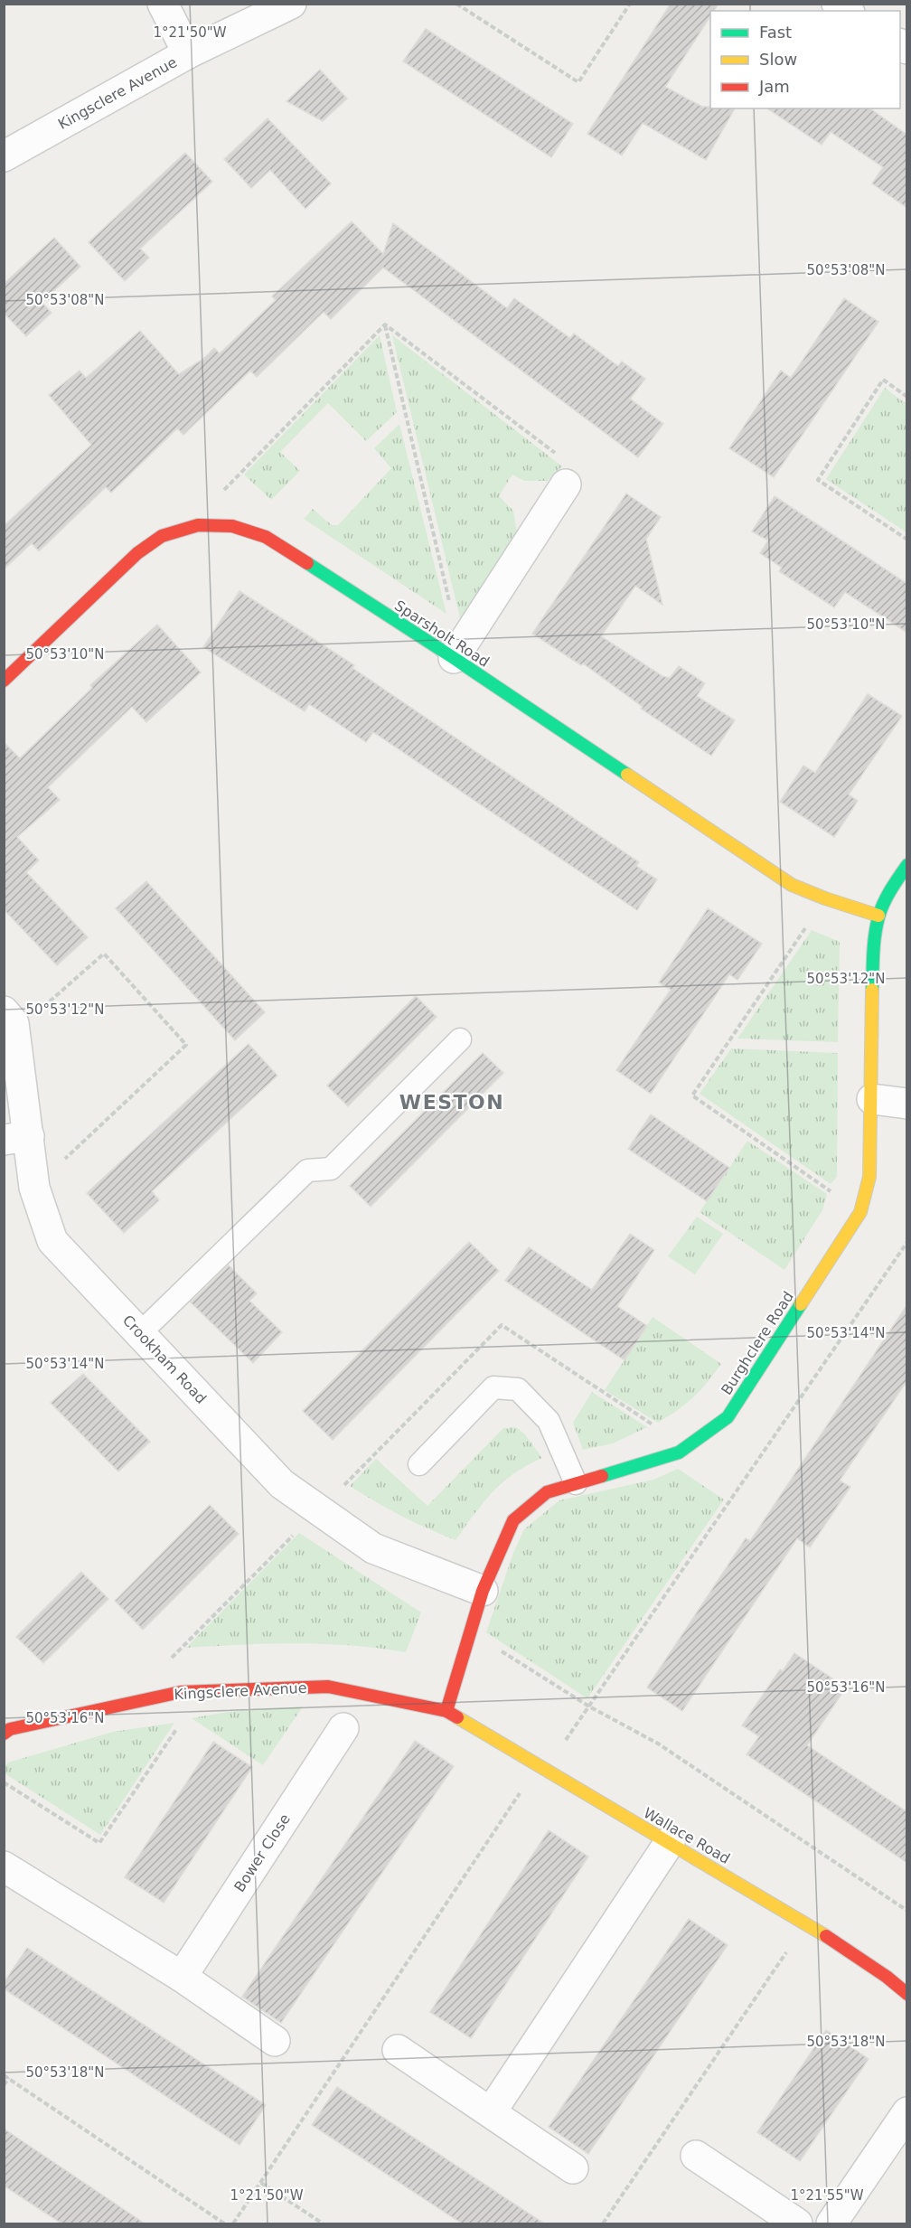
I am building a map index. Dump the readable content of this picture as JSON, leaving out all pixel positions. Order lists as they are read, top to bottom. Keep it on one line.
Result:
{"streets":{"street":["Kingsclere Avenue","Sparsholt Road","Burghclere Road","Crookham Road","Wallace Road","Bower Close"]},"crossings":[["Kingsclere Avenue","Burghclere Road"],["Kingsclere Avenue","Wallace Road"],["Sparsholt Road","Burghclere Road"],["Burghclere Road","Crookham Road"],["Burghclere Road","Wallace Road"]],"districts":["WESTON"],"legend":["Fast","Slow","Jam"],"coordinates":["1°21'50\"W","50°53'08\"N","50°53'10\"N","50°53'12\"N","50°53'14\"N","50°53'16\"N","50°53'18\"N","1°21'55\"W"]}
